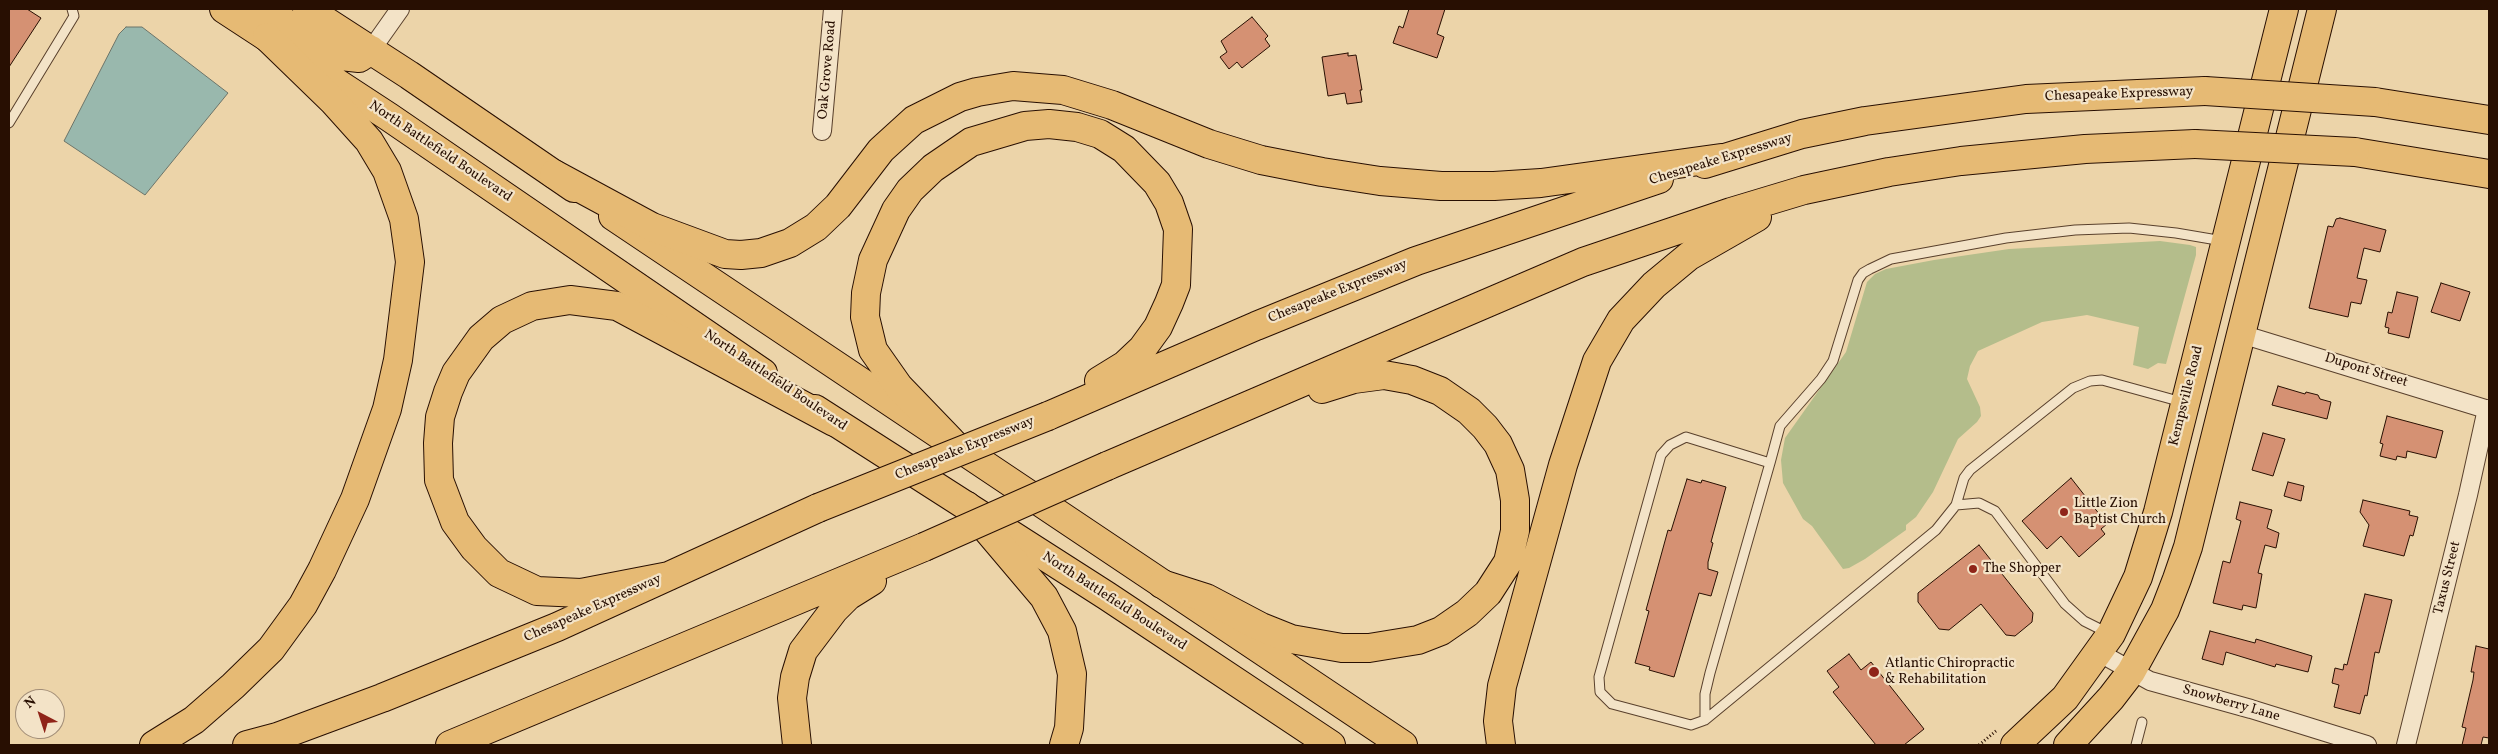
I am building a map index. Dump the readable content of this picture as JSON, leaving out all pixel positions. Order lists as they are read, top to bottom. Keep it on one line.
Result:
{"streets":{"main road":["Chesapeake Expressway","North Battlefield Boulevard","Kempsville Road"],"street":["Oak Grove Road","Dupont Street","Taxus Street","Snowberry Lane"]},"crossings":[["Dupont Street","Taxus Street"],["Kempsville Road","Snowberry Lane"]],"places":["Little Zion Baptist Church","The Shopper","Atlantic Chiropractic & Rehabilitation"],"north":"top left"}
